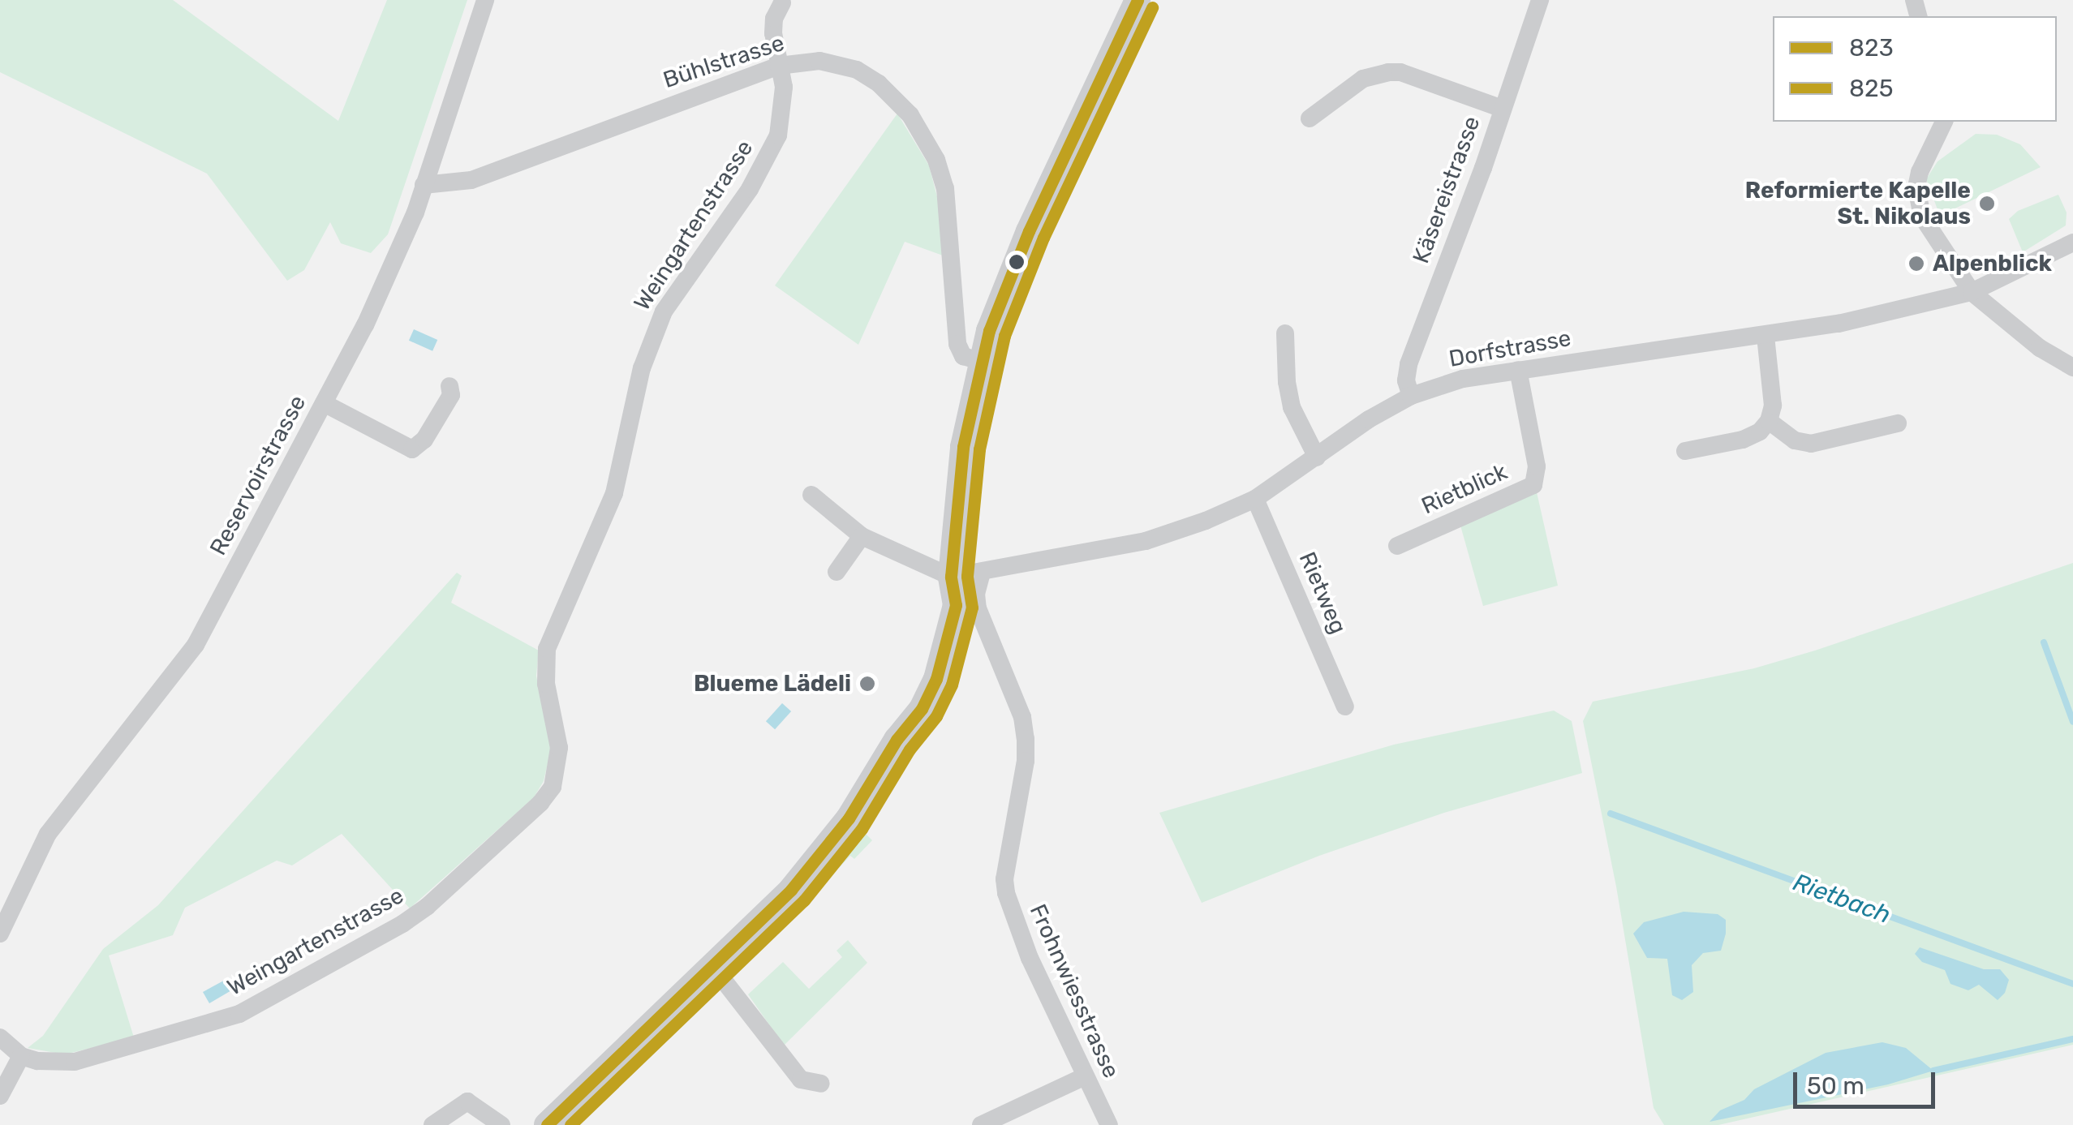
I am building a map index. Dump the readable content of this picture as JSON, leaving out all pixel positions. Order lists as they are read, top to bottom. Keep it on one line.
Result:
{"streets":{"street":["Bühlstrasse","Käsereistrasse","Weingartenstrasse","Dorfstrasse","Reservoirstrasse","Rietblick","Rietweg","Frohnwiesstrasse"]},"crossings":[["Bühlstrasse","Weingartenstrasse"],["Bühlstrasse","Reservoirstrasse"],["Käsereistrasse","Dorfstrasse"],["Dorfstrasse","Rietblick"],["Dorfstrasse","Rietweg"]],"water":["Rietbach"],"places":["Reformierte Kapelle St. Nikolaus","Alpenblick","Blueme Lädeli"],"lines":["transit line 823","transit line 825"],"legend":["823","825"],"scale_bar":"50 m"}
